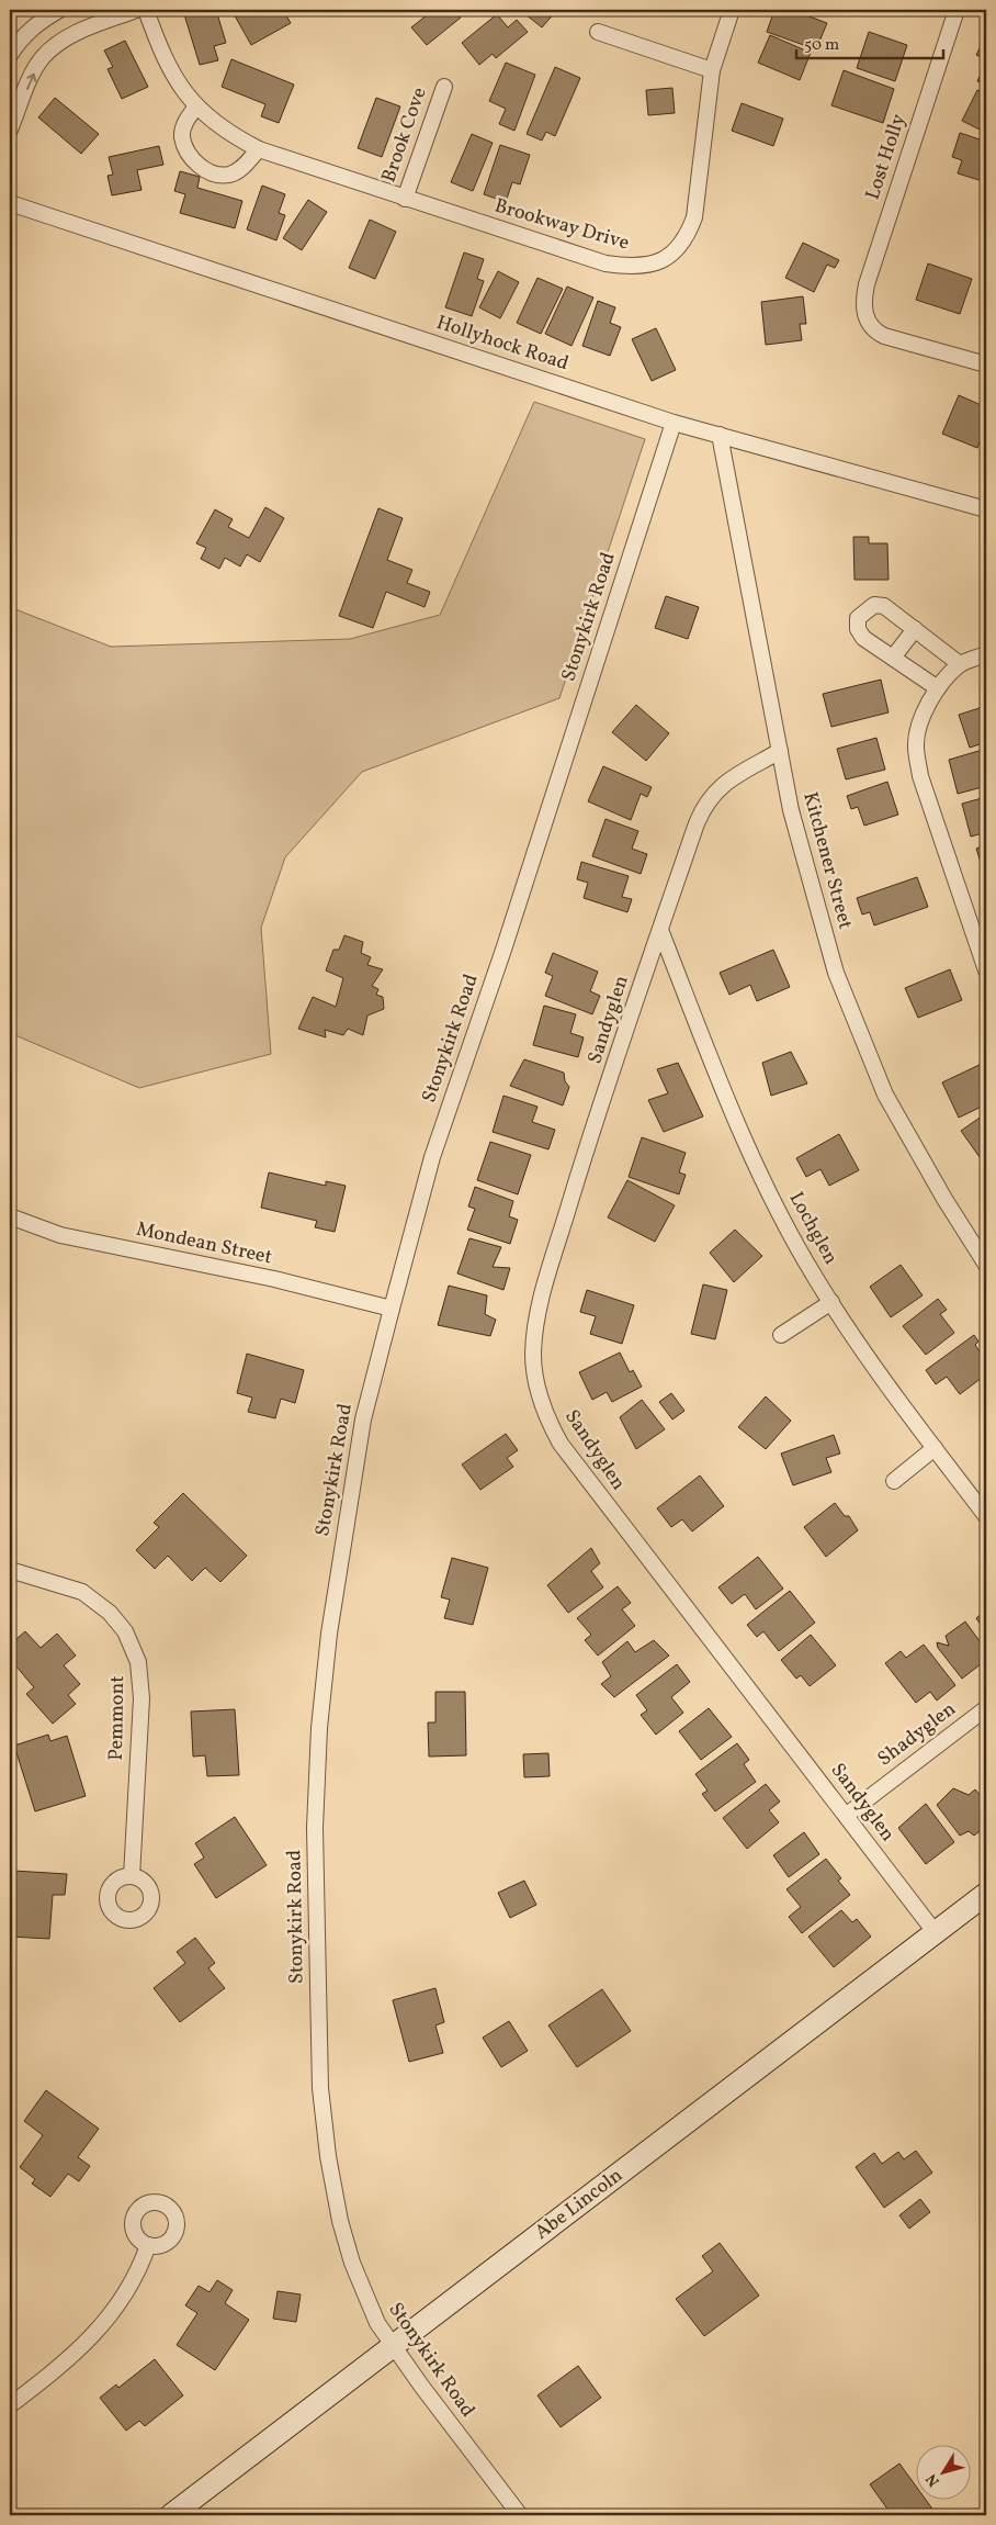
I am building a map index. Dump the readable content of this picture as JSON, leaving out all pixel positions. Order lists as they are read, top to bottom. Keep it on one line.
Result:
{"streets":{"street":["Brook Cove","Lost Holly","Brookway Drive","Hollyhock Road","Stonykirk Road","Kitchener Street","Sandyglen","Lochglen","Mondean Street","Pemmont","Shadyglen","Abe Lincoln"]},"crossings":[["Brook Cove","Brookway Drive"],["Hollyhock Road","Stonykirk Road"],["Hollyhock Road","Kitchener Street"],["Stonykirk Road","Mondean Street"],["Stonykirk Road","Abe Lincoln"],["Kitchener Street","Sandyglen"],["Sandyglen","Lochglen"],["Sandyglen","Shadyglen"],["Sandyglen","Abe Lincoln"]],"scale_bar":"50 m","north":"bottom left"}
